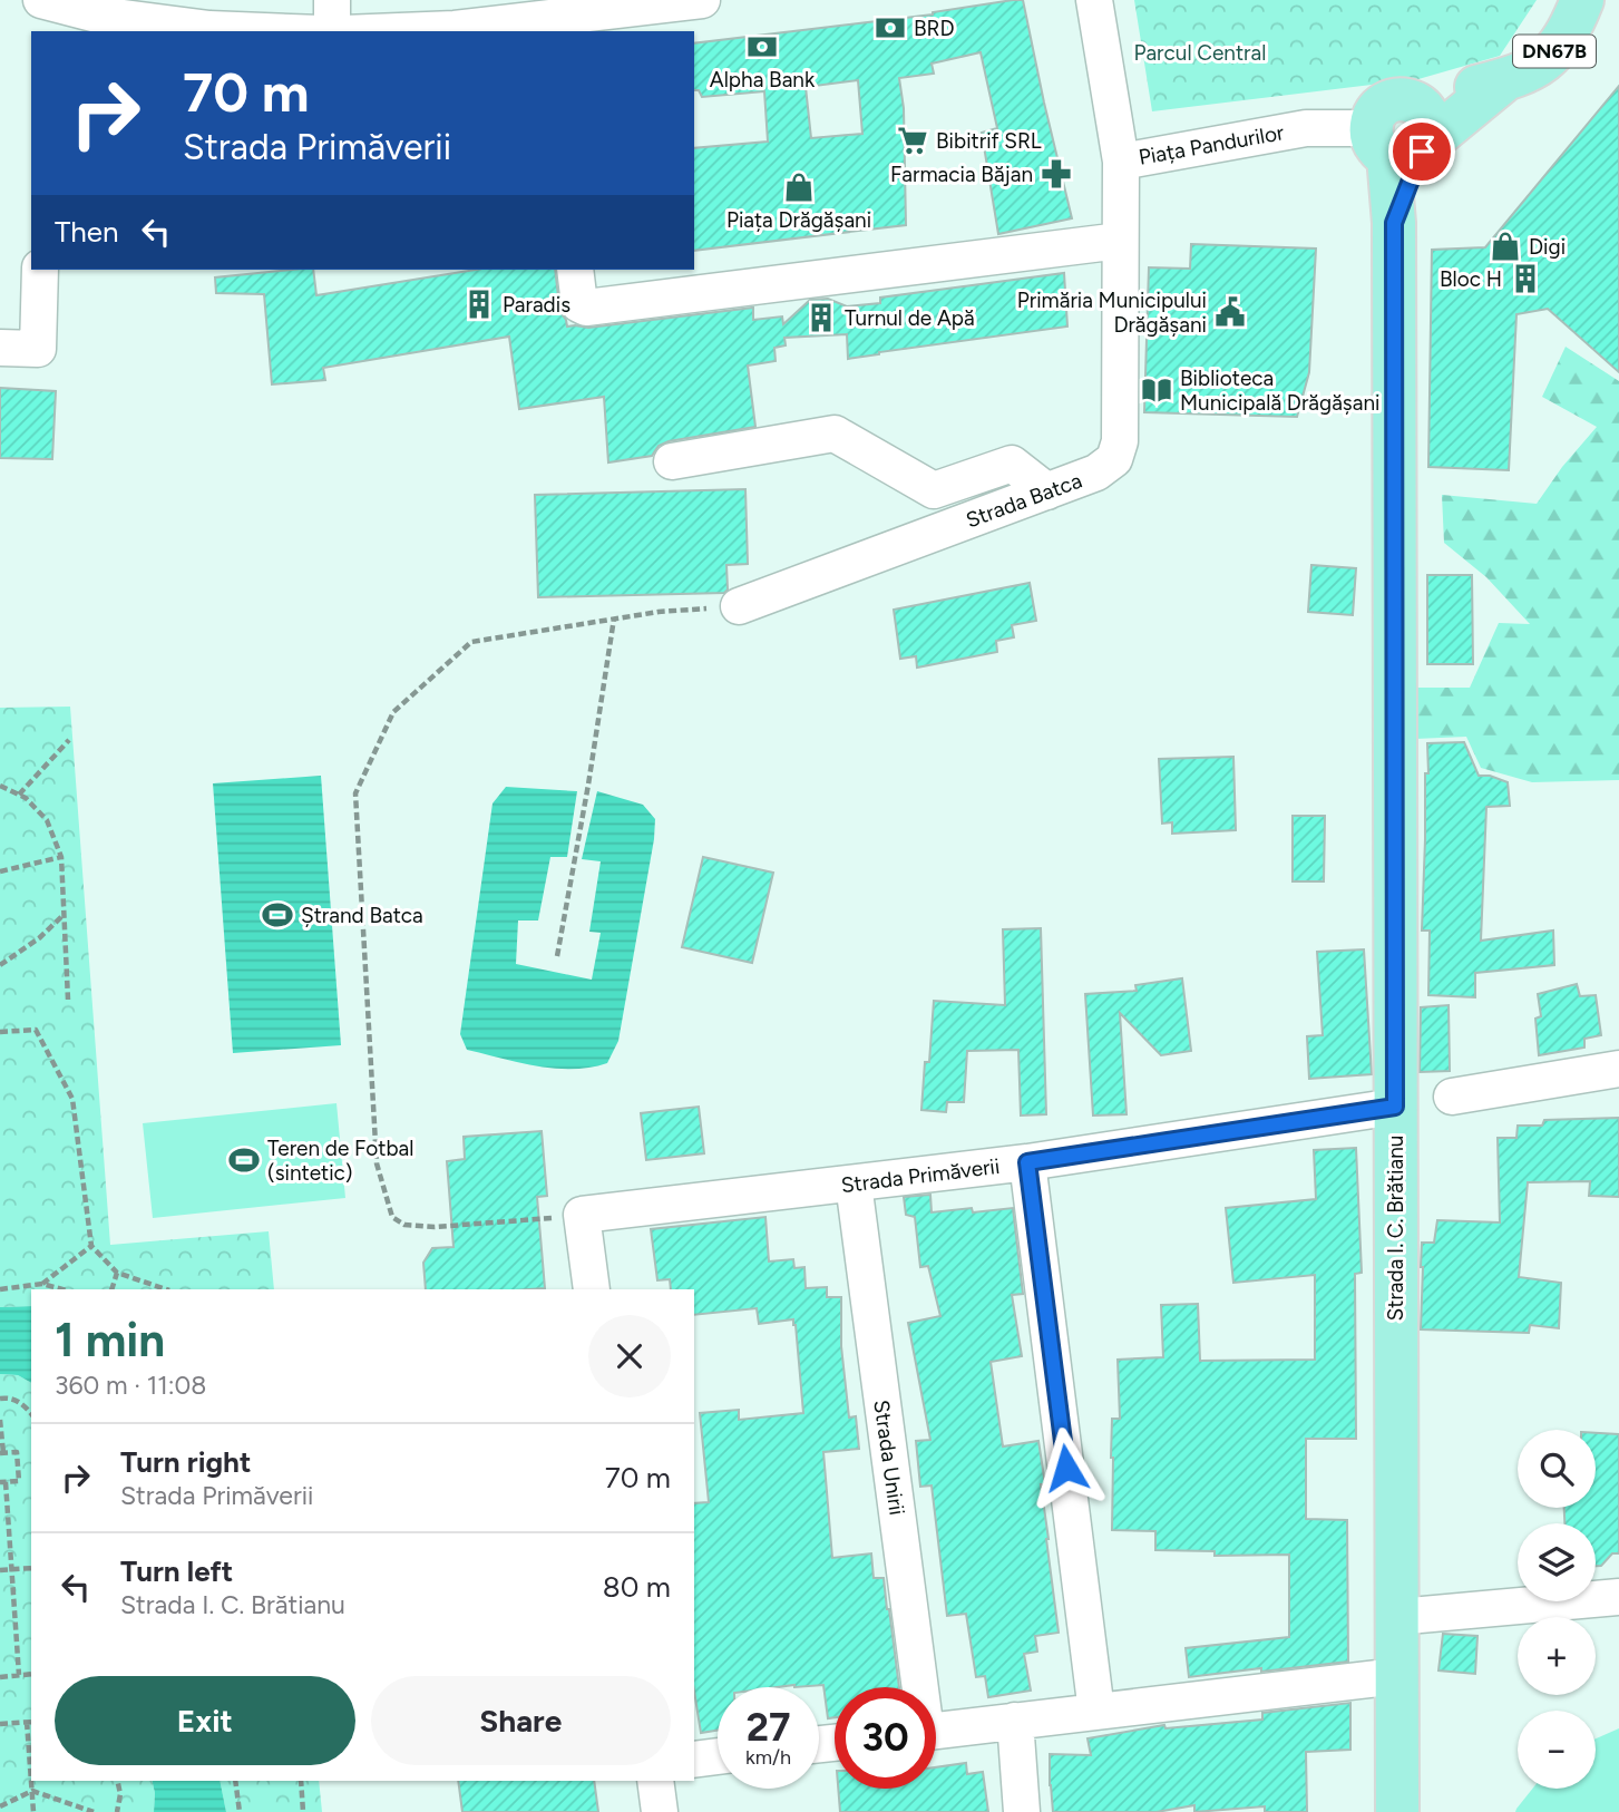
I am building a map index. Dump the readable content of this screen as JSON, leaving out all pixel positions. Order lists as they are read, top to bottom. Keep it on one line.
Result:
{"streets":{"main road":["DN67B","Strada I. C. Brătianu"],"street":["Piața Pandurilor","Strada Batca","Strada Primăverii","Strada Unirii"]},"crossings":[["DN67B","Piața Pandurilor"],["DN67B","Strada I. C. Brătianu"],["Piața Pandurilor","Strada Batca"],["Piața Pandurilor","Strada I. C. Brătianu"],["Strada Primăverii","Strada I. C. Brătianu"],["Strada Primăverii","Strada Unirii"]],"parks":["Parcul Central"],"places":{"bank":["BRD","Alpha Bank"],"supermarket":["Bibitrif SRL"],"pharmacy":["Farmacia Băjan"],"shop":["Piața Drăgășani","Digi"],"building":["Bloc H","Paradis","Turnul de Apă"],"public building":["Primăria Municipului Drăgășani"],"library":["Biblioteca Municipală Drăgășani"],"sports":["Ștrand Batca","Teren de Fotbal (sintetic)"]},"page":{"turn":["70 m","Strada Primăverii"],"then":"Then","heading":["1 min","360 m · 11:08"],"list":[{"name":"Turn right","note":"Strada Primăverii","value":"70 m"},{"name":"Turn left","note":"Strada I. C. Brătianu","value":"80 m"}],"map_buttons":["+","−"],"buttons":["Exit","Share"],"speed":"27 km/h","limit":"30"}}
